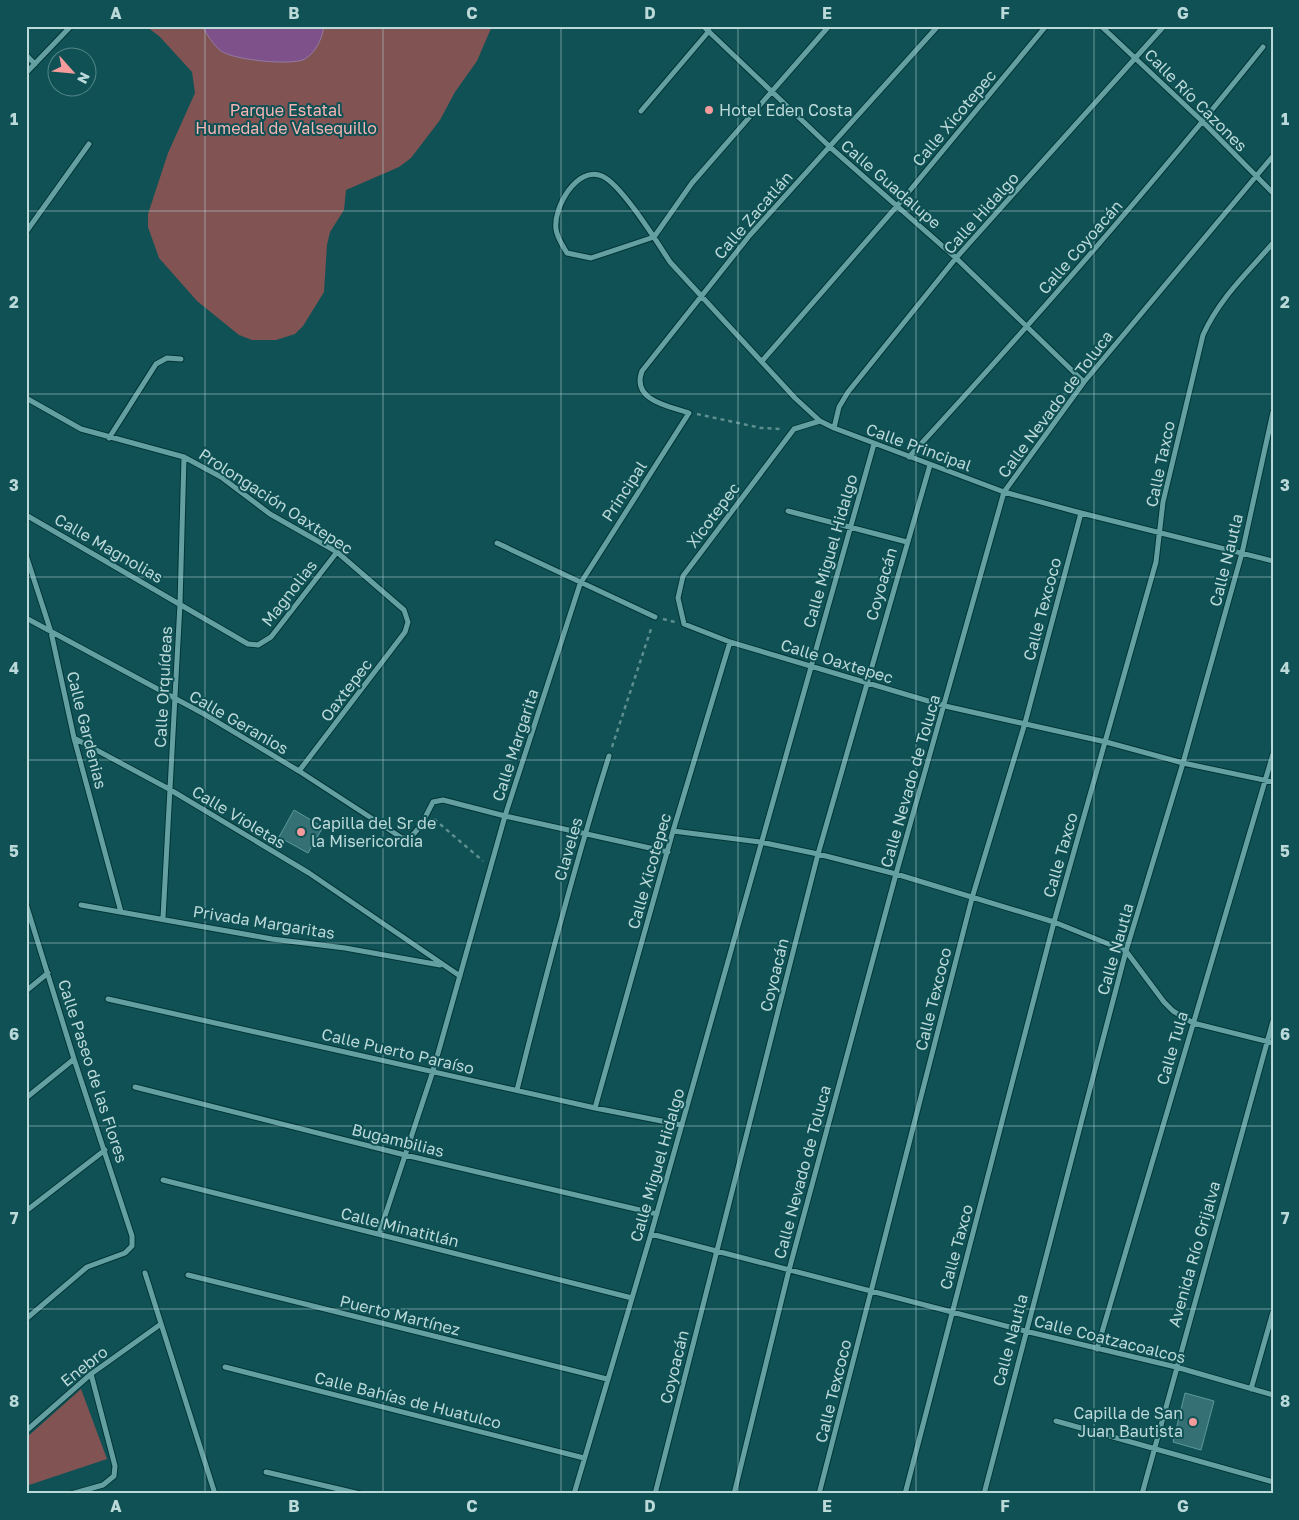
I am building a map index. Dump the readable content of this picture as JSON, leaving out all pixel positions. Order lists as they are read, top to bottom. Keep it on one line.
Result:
{"streets":{"street":["Calle Río Cazones","Calle Xicotepec","Calle Guadalupe","Calle Hidalgo","Calle Zacatlán","Calle Coyoacán","Calle Nevado de Toluca","Calle Principal","Calle Taxco","Principal","Prolongación Oaxtepec","Xicotepec","Calle Magnolias","Calle Miguel Hidalgo","Calle Nautla","Coyoacán","Magnolias","Calle Texcoco","Calle Oaxtepec","Calle Orquídeas","Oaxtepec","Calle Geranios","Calle Gardenias","Calle Margarita","Calle Violetas","Claveles","Privada Margaritas","Calle Tula","Calle Puerto Paraíso","Calle Paseo de las Flores","Bugambilias","Calle Minatitlán","Avenida Río Grijalva","Puerto Martínez","Calle Coatzacoalcos","Enebro","Calle Bahías de Huatulco"]},"crossings":[["Calle Río Cazones","Calle Hidalgo"],["Calle Río Cazones","Calle Coyoacán"],["Calle Río Cazones","Calle Nevado de Toluca"],["Calle Xicotepec","Calle Guadalupe"],["Calle Xicotepec","Calle Principal"],["Calle Xicotepec","Calle Oaxtepec"],["Calle Xicotepec","Calle Puerto Paraíso"],["Calle Guadalupe","Calle Hidalgo"],["Calle Guadalupe","Calle Zacatlán"],["Calle Guadalupe","Calle Coyoacán"],["Calle Guadalupe","Calle Nevado de Toluca"],["Calle Hidalgo","Calle Principal"],["Calle Zacatlán","Calle Principal"],["Calle Zacatlán","Principal"],["Calle Coyoacán","Calle Principal"],["Calle Nevado de Toluca","Calle Principal"],["Calle Nevado de Toluca","Calle Oaxtepec"],["Calle Nevado de Toluca","Calle Coatzacoalcos"],["Calle Principal","Calle Taxco"],["Calle Principal","Calle Miguel Hidalgo"],["Calle Principal","Calle Nautla"],["Calle Principal","Coyoacán"],["Calle Principal","Calle Texcoco"],["Calle Taxco","Calle Oaxtepec"],["Calle Taxco","Calle Coatzacoalcos"],["Principal","Calle Margarita"],["Prolongación Oaxtepec","Magnolias"],["Prolongación Oaxtepec","Calle Orquídeas"],["Prolongación Oaxtepec","Oaxtepec"],["Xicotepec","Calle Oaxtepec"],["Calle Magnolias","Magnolias"],["Calle Magnolias","Calle Orquídeas"],["Calle Miguel Hidalgo","Calle Oaxtepec"],["Calle Miguel Hidalgo","Calle Puerto Paraíso"],["Calle Miguel Hidalgo","Bugambilias"],["Calle Miguel Hidalgo","Calle Minatitlán"],["Calle Miguel Hidalgo","Puerto Martínez"],["Calle Miguel Hidalgo","Calle Coatzacoalcos"],["Calle Miguel Hidalgo","Calle Bahías de Huatulco"],["Calle Nautla","Calle Oaxtepec"],["Calle Nautla","Calle Coatzacoalcos"],["Coyoacán","Calle Oaxtepec"],["Coyoacán","Calle Coatzacoalcos"],["Magnolias","Calle Orquídeas"],["Calle Texcoco","Calle Oaxtepec"],["Calle Texcoco","Calle Coatzacoalcos"],["Calle Oaxtepec","Calle Tula"],["Calle Orquídeas","Calle Geranios"],["Calle Orquídeas","Calle Violetas"],["Calle Orquídeas","Privada Margaritas"],["Oaxtepec","Calle Geranios"],["Calle Geranios","Calle Gardenias"],["Calle Gardenias","Calle Violetas"],["Calle Gardenias","Privada Margaritas"],["Calle Margarita","Calle Violetas"],["Calle Margarita","Calle Puerto Paraíso"],["Calle Margarita","Bugambilias"],["Calle Margarita","Calle Minatitlán"],["Calle Violetas","Privada Margaritas"],["Claveles","Calle Puerto Paraíso"],["Calle Tula","Calle Coatzacoalcos"],["Avenida Río Grijalva","Calle Coatzacoalcos"]],"parks":["Parque Estatal Humedal de Valsequillo"],"places":["Hotel Eden Costa","Capilla del Sr de la Misericordia","Capilla de San Juan Bautista"],"north":"bottom right","grid":{"columns":["A","B","C","D","E","F","G"],"rows":["1","2","3","4","5","6","7","8"]}}
